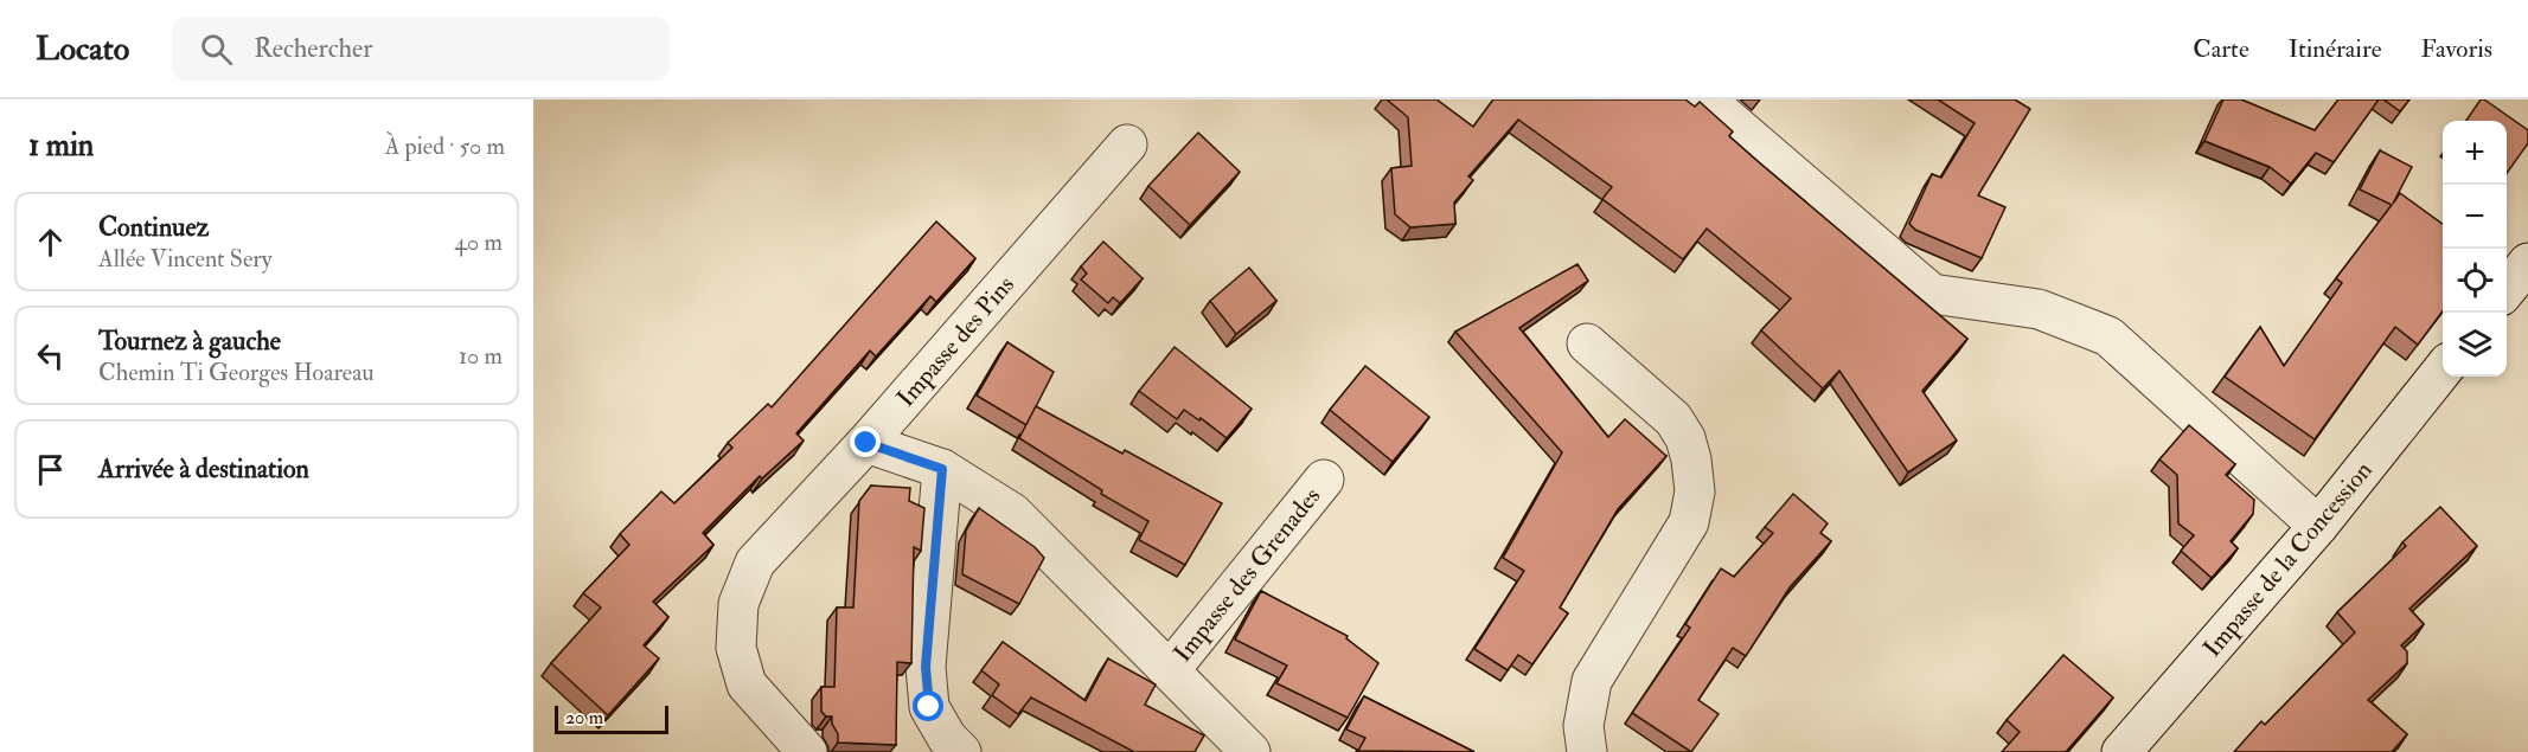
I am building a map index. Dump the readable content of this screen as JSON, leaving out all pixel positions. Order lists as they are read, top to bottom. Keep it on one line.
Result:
{"streets":{"street":["Impasse des Pins","Impasse de la Concession","Impasse des Grenades"]},"scale_bar":"20 m","page":{"header":"Locato","search":"Rechercher","nav":["Carte","Itinéraire","Favoris"],"heading":["1 min","À pied · 50 m"],"map_buttons":["+","−"],"list":[["Continuez","Allée Vincent Sery","40 m"],["Tournez à gauche","Chemin Ti Georges Hoareau","10 m"],"Arrivée à destination"],"scale":"20 m"}}
